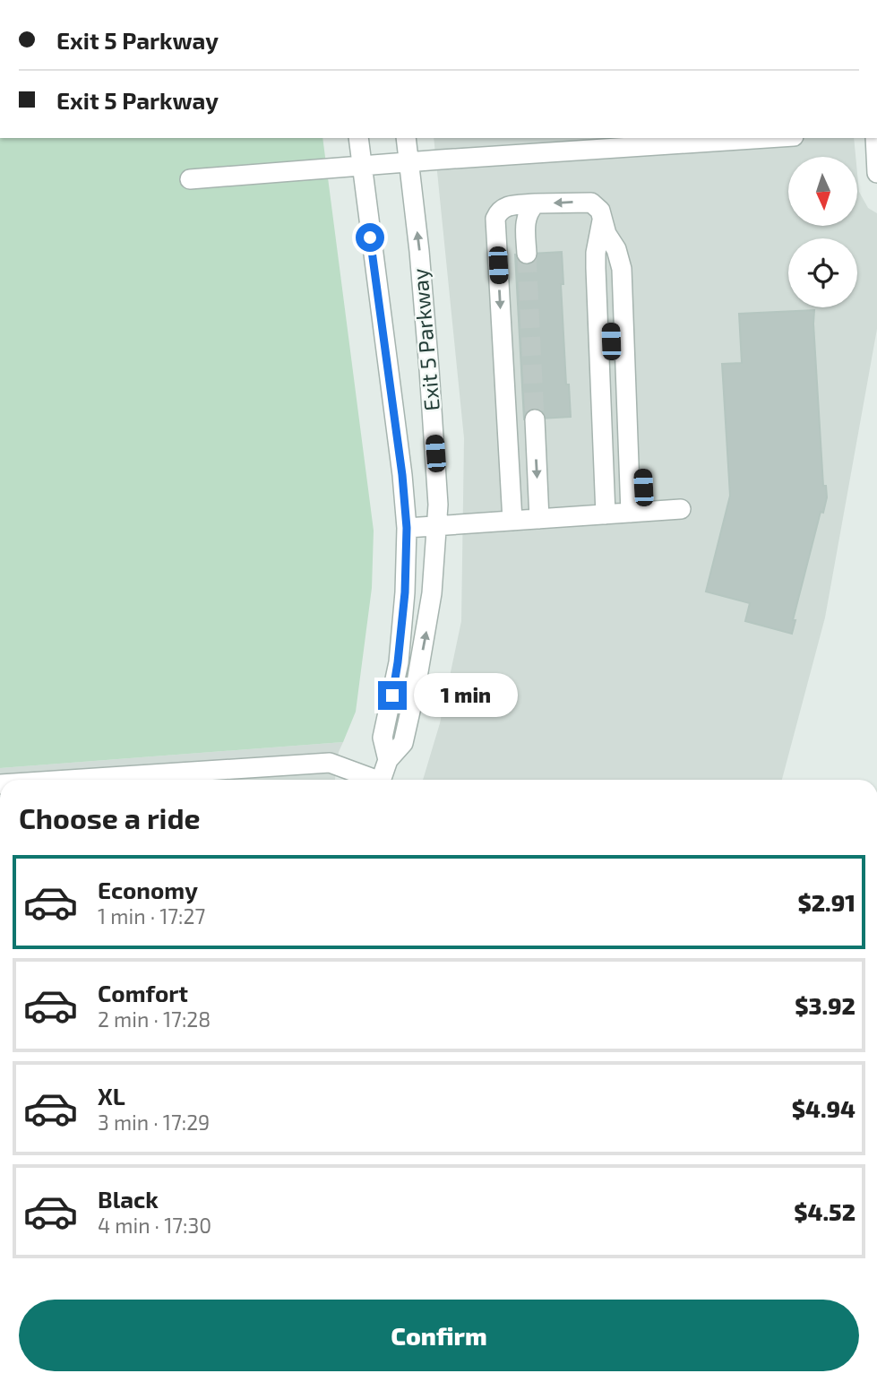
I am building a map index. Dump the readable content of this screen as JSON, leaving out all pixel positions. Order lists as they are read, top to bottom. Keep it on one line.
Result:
{"streets":{"street":["Exit 5 Parkway"]},"north":"bottom","page":{"banner":["Exit 5 Parkway","Exit 5 Parkway"],"bubble":"1 min","heading":"Choose a ride","list":[{"name":"Economy","note":"1 min · 17:27","value":"$2.91"},{"name":"Comfort","note":"2 min · 17:28","value":"$3.92"},{"name":"XL","note":"3 min · 17:29","value":"$4.94"},{"name":"Black","note":"4 min · 17:30","value":"$4.52"}],"buttons":"Confirm"}}
